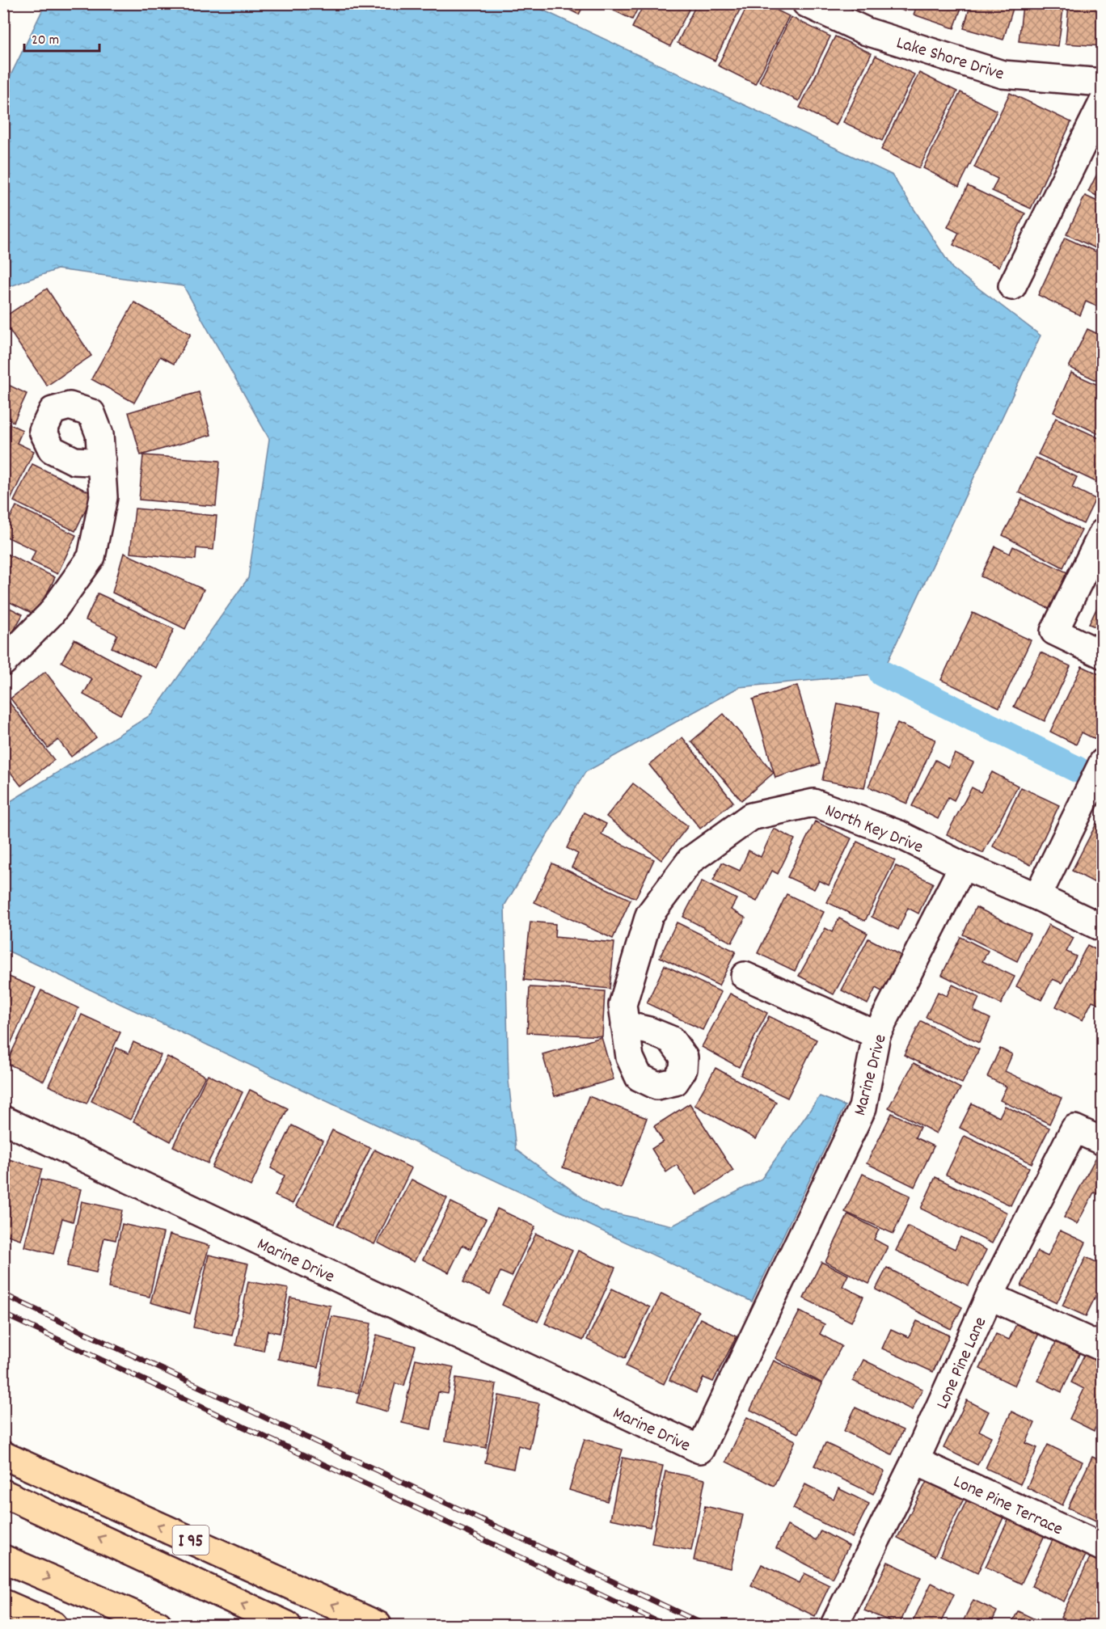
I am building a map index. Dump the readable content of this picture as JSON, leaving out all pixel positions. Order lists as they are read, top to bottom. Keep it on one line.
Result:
{"streets":{"highway":["I 95"],"street":["Lake Shore Drive","North Key Drive","Marine Drive","Lone Pine Lane","Lone Pine Terrace"]},"crossings":[["North Key Drive","Marine Drive"],["Lone Pine Lane","Lone Pine Terrace"]],"scale_bar":"20 m"}
